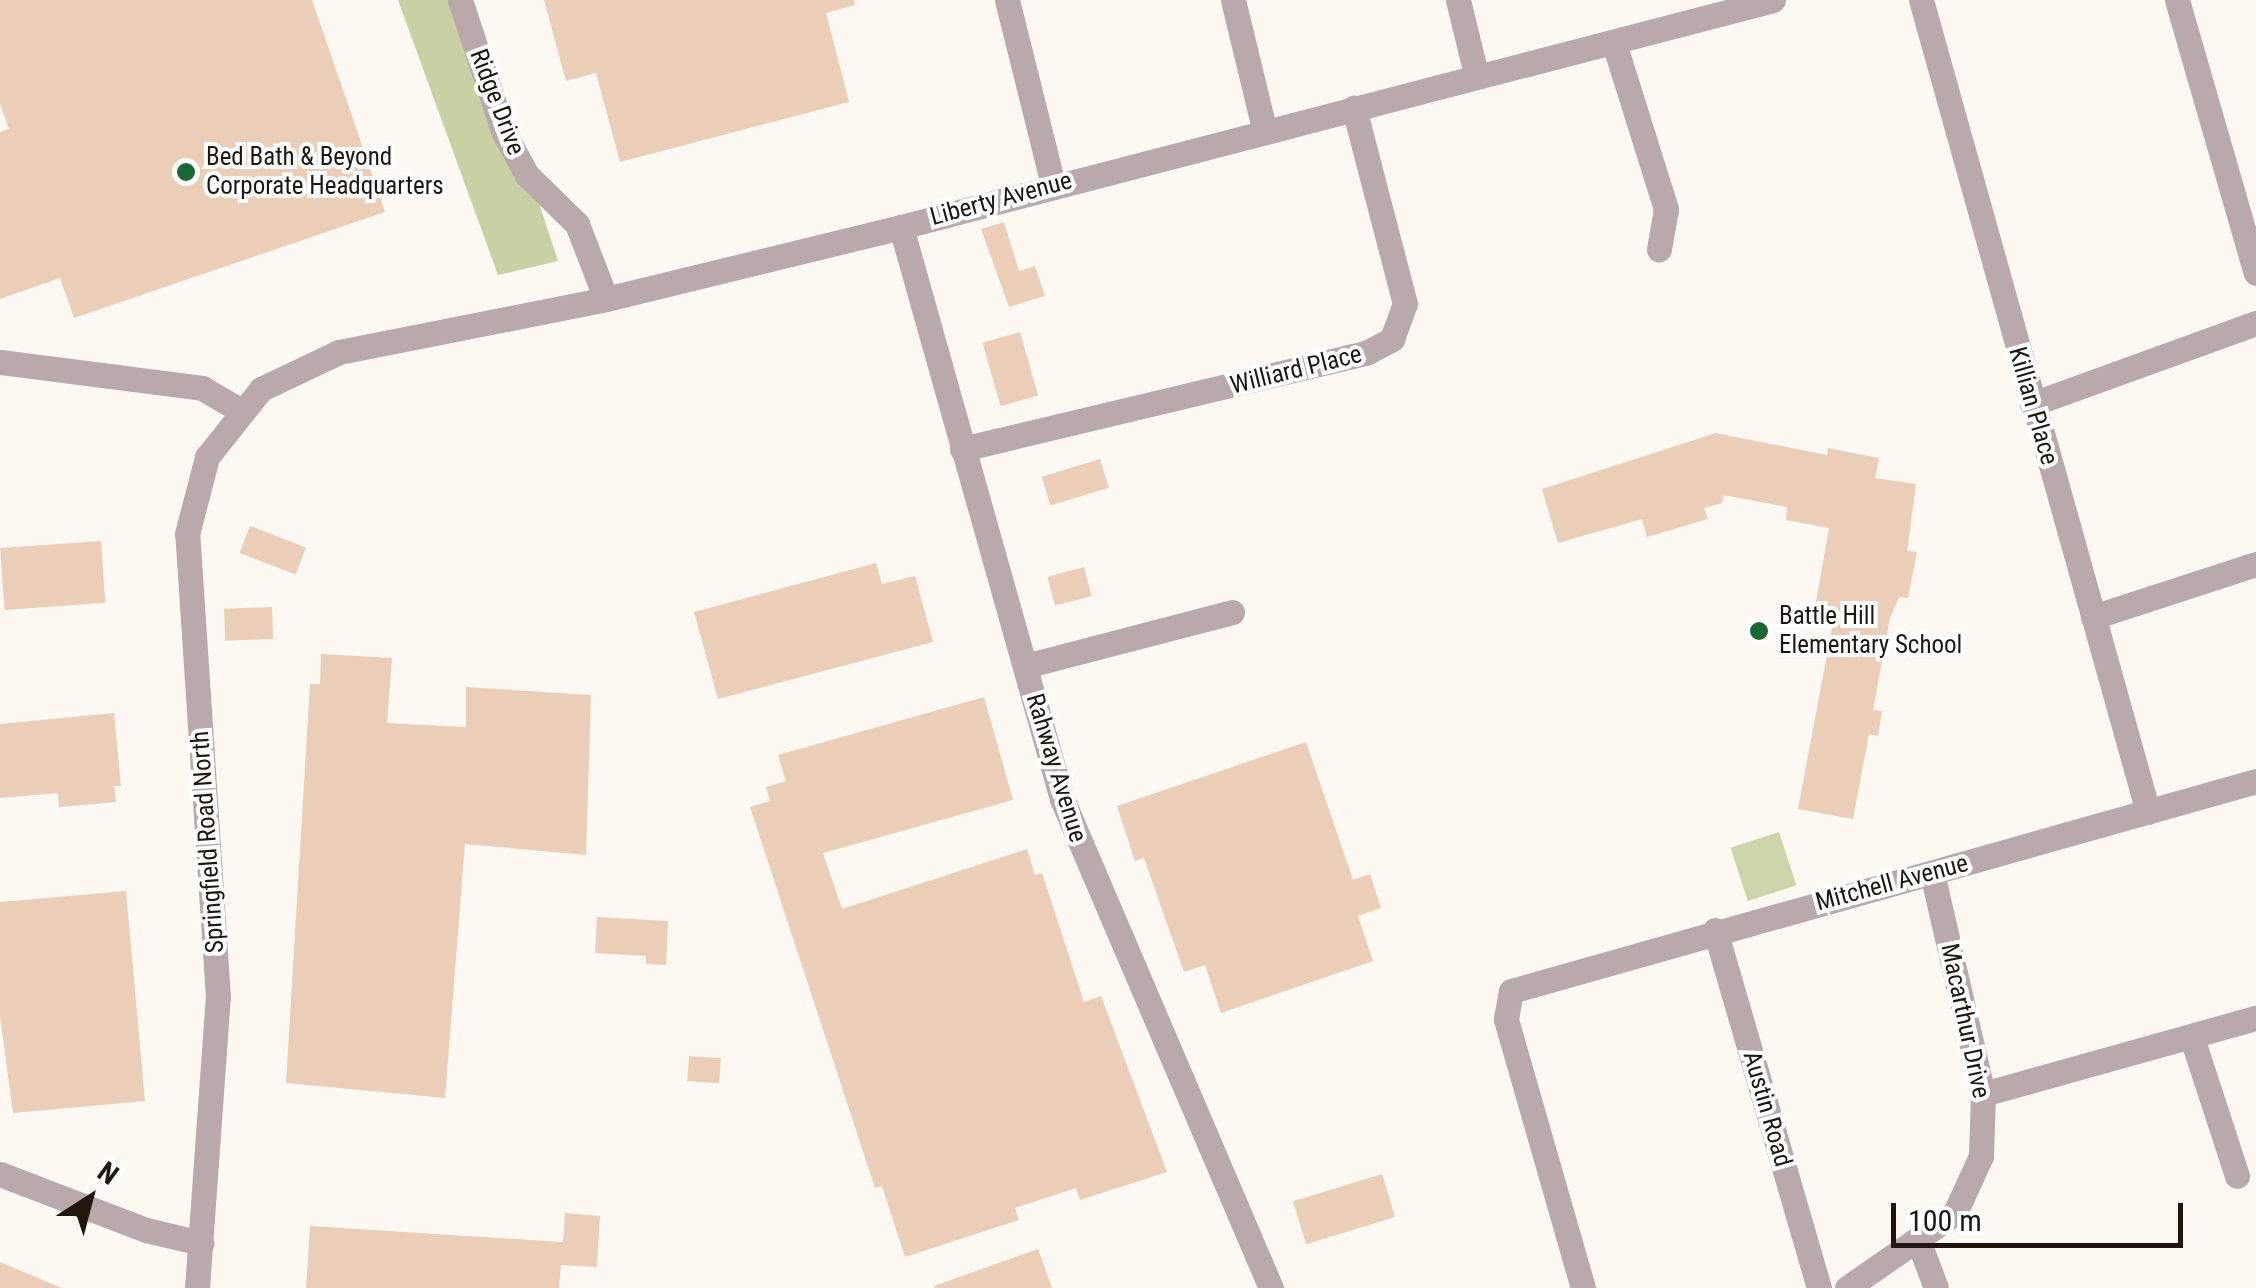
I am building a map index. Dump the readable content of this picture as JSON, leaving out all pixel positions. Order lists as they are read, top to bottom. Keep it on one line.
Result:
{"streets":{"street":["Ridge Drive","Liberty Avenue","Williard Place","Killian Place","Rahway Avenue","Springfield Road North","Mitchell Avenue","Macarthur Drive","Austin Road"]},"crossings":[["Ridge Drive","Liberty Avenue"],["Liberty Avenue","Williard Place"],["Liberty Avenue","Rahway Avenue"],["Liberty Avenue","Springfield Road North"],["Williard Place","Rahway Avenue"],["Killian Place","Mitchell Avenue"],["Mitchell Avenue","Macarthur Drive"],["Mitchell Avenue","Austin Road"]],"places":["Bed Bath & Beyond Corporate Headquarters","Battle Hill Elementary School"],"scale_bar":"100 m","north":"top right"}
